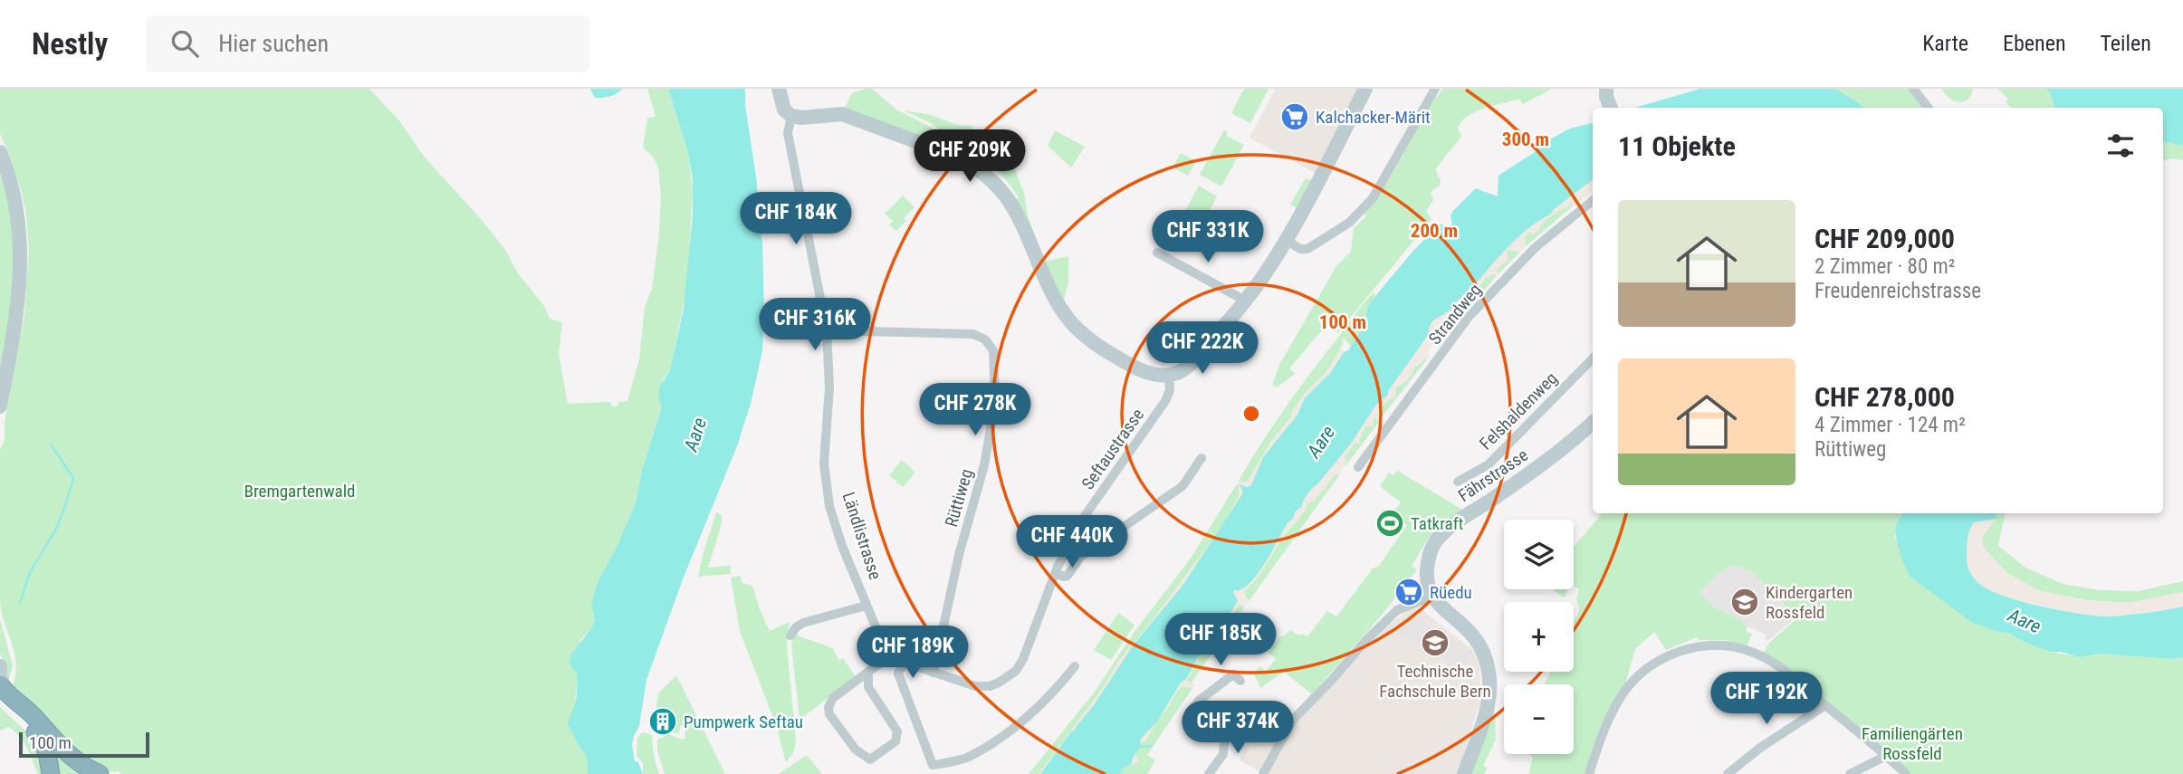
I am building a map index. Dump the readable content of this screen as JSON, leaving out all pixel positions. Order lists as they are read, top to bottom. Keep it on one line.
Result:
{"streets":{"street":["Strandweg","Felshaldenweg","Seftaustrasse","Fährstrasse","Rüttiweg","Ländlistrasse"]},"crossings":[["Seftaustrasse","Rüttiweg"],["Seftaustrasse","Ländlistrasse"],["Rüttiweg","Ländlistrasse"]],"water":["Aare"],"parks":["Bremgartenwald","Familiengärten Rossfeld"],"places":{"supermarket":["Kalchacker-Märit","Rüedu"],"sports":["Tatkraft"],"school or university":["Kindergarten Rossfeld","Technische Fachschule Bern"],"building":["Pumpwerk Seftau"]},"scale_bar":"100 m","page":{"header":"Nestly","search":"Hier suchen","nav":["Karte","Ebenen","Teilen"],"heading":"11 Objekte","price":["CHF 209K","CHF 184K","CHF 331K","CHF 316K","CHF 222K","CHF 278K","CHF 440K","CHF 185K","CHF 189K","CHF 192K","CHF 374K"],"list":[{"name":"CHF 209,000","note":"2 Zimmer · 80 m² · Freudenreichstrasse"},{"name":"CHF 278,000","note":"4 Zimmer · 124 m² · Rüttiweg"}],"map_buttons":["+","−"],"scale":"100 m"},"rings":["300 m","200 m","100 m"]}
